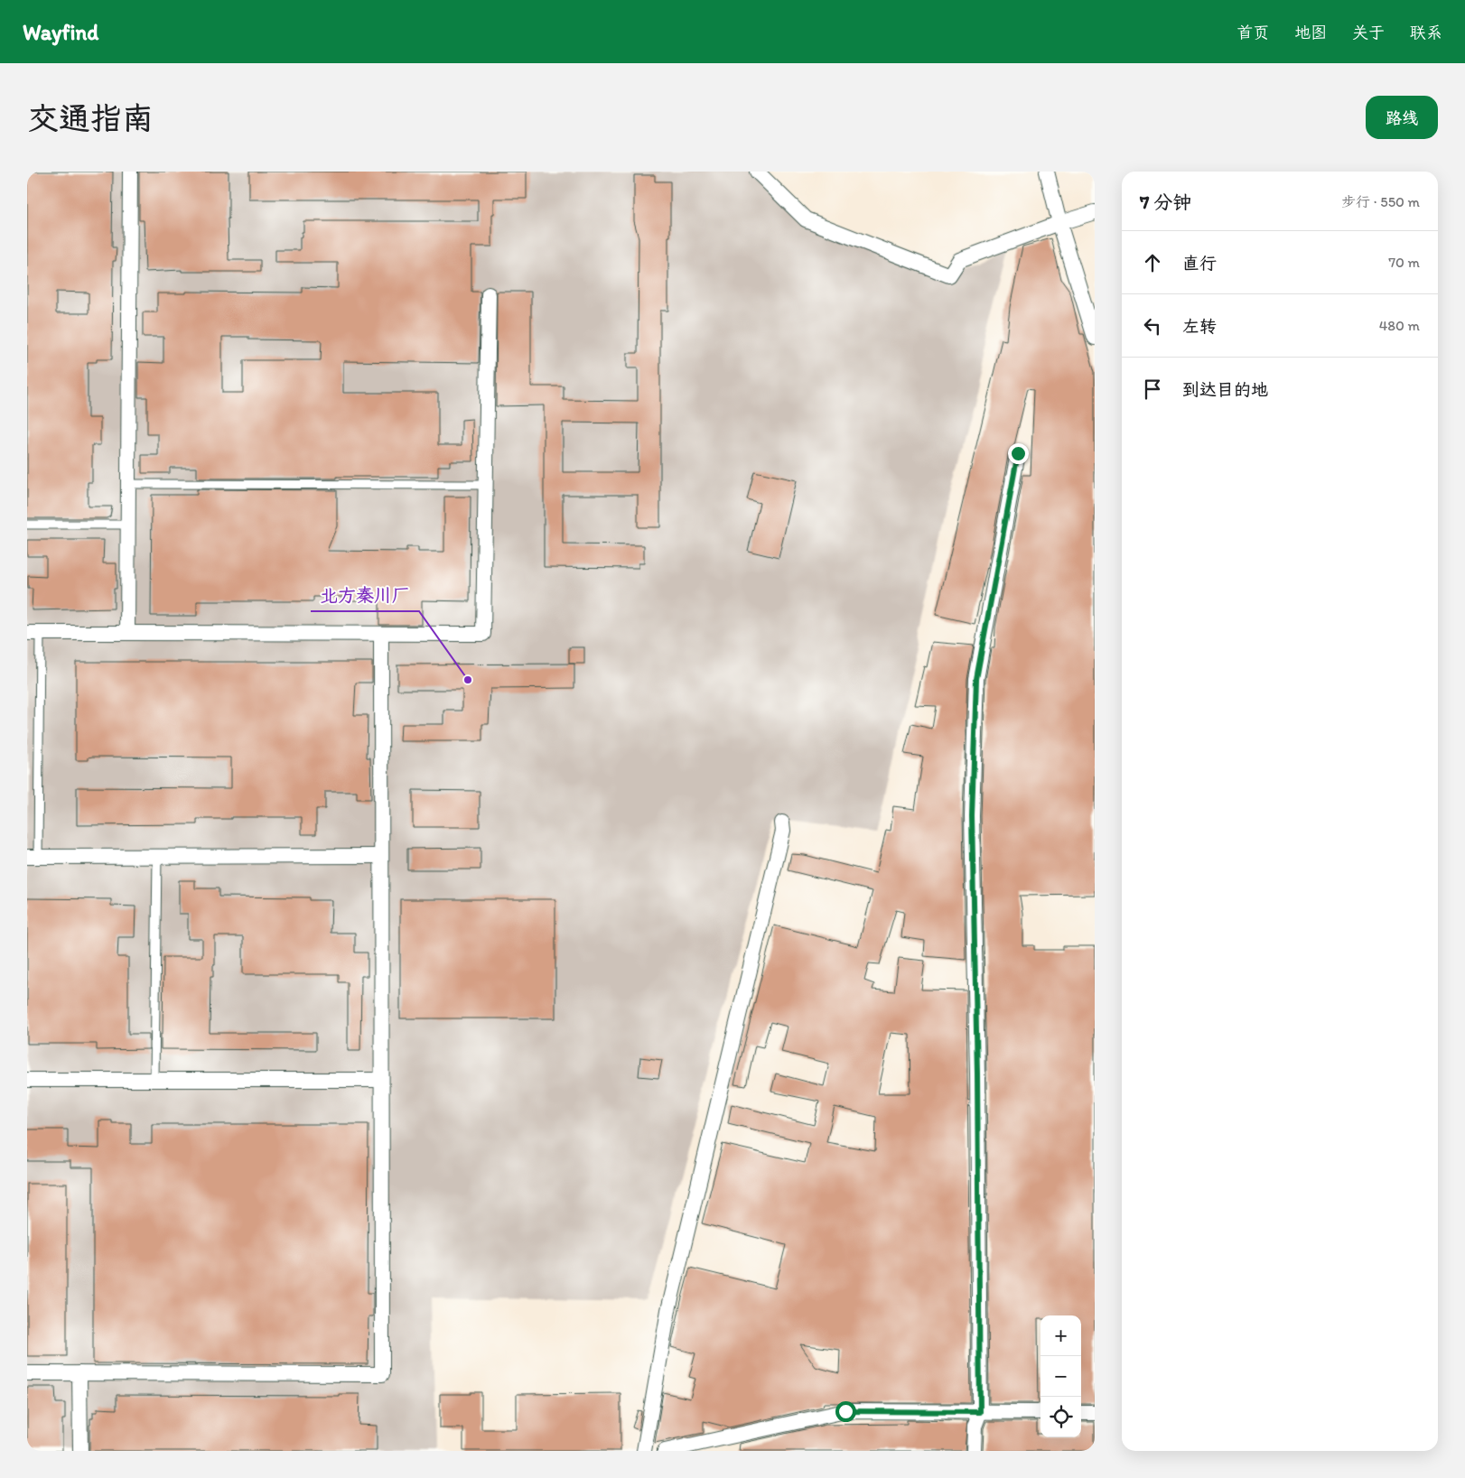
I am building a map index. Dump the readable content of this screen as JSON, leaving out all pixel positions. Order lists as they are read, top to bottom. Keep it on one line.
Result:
{"places":["北方秦川厂"],"page":{"header":"Wayfind","nav":["首页","地图","关于","联系"],"buttons":"路线","title":"交通指南","heading":["7 分钟","步行 · 550 m"],"list":[["直行","70 m"],["左转","480 m"],"到达目的地"],"map_buttons":["+","−"]}}
